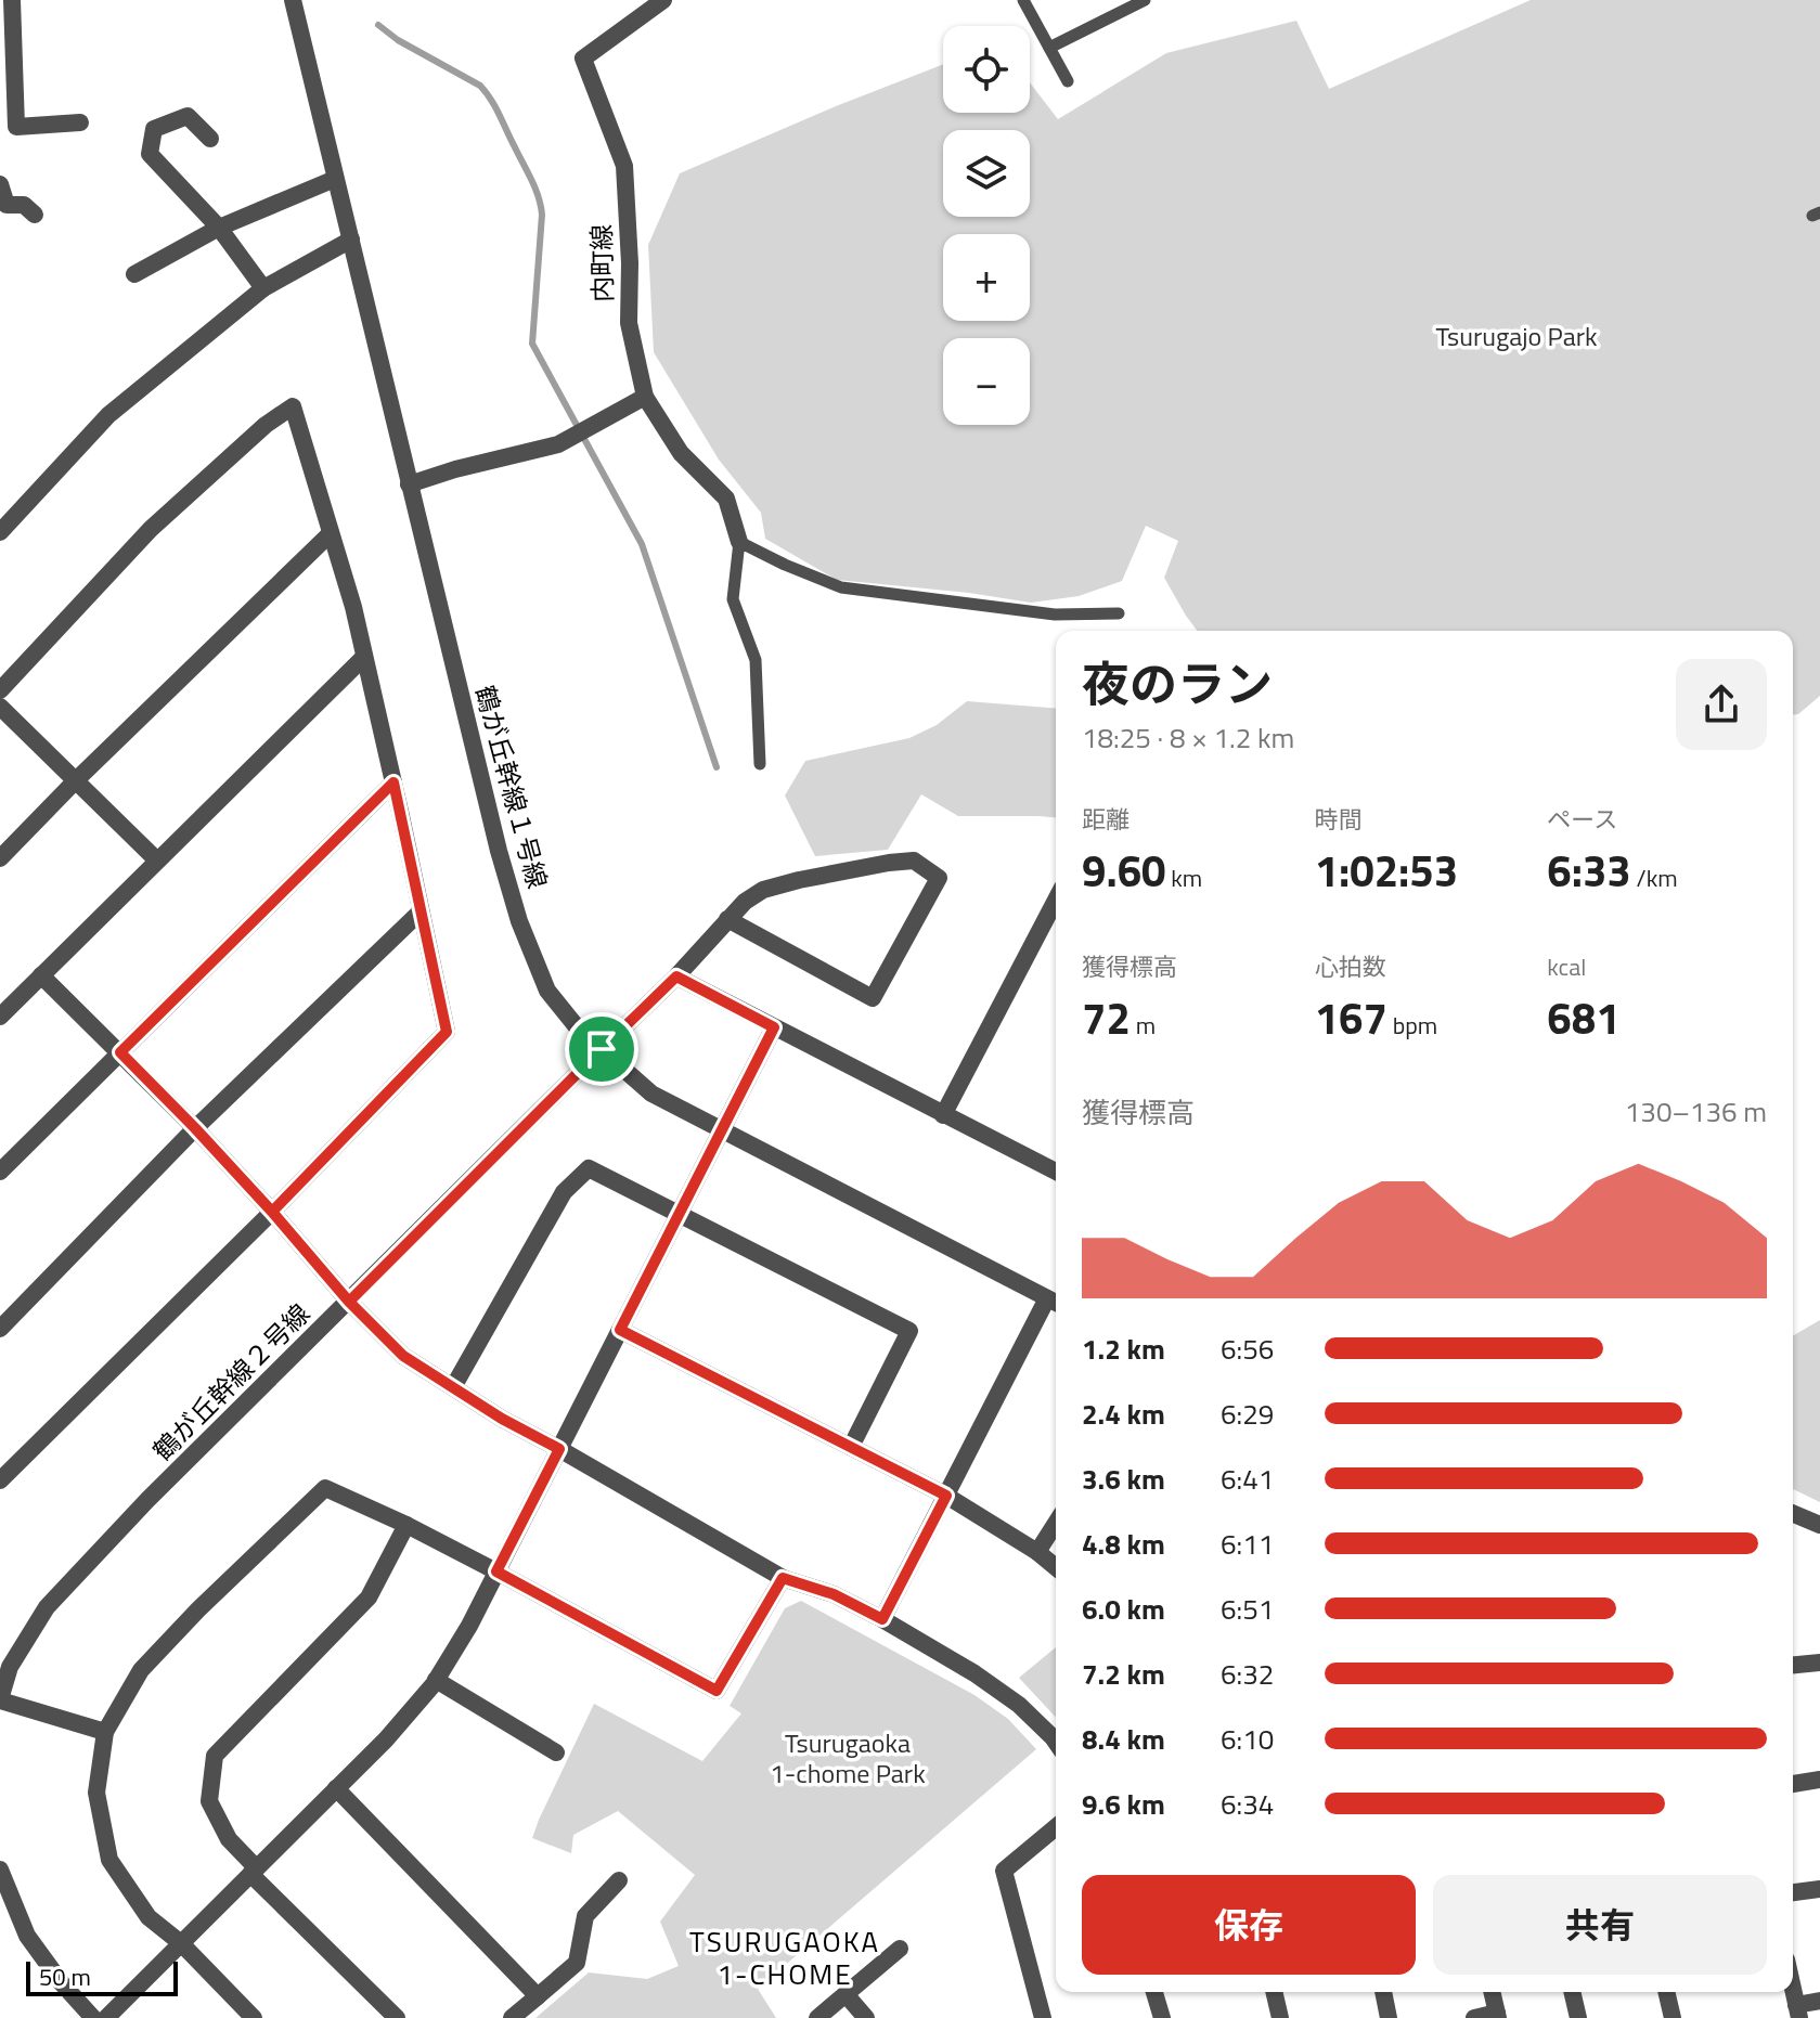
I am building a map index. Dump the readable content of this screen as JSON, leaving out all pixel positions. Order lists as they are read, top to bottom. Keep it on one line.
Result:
{"streets":{"street":["内町線","鶴が丘幹線１号線","鶴が丘幹線２号線"]},"crossings":[["鶴が丘幹線１号線","鶴が丘幹線２号線"]],"districts":["TSURUGAOKA 1-CHOME"],"parks":["Tsurugajo Park","Tsurugaoka 1-chome Park"],"scale_bar":"50 m","page":{"map_buttons":["+","−"],"heading":["夜のラン","18:25 · 8 × 1.2 km"],"stats":[["距離","9.60 km"],["時間","1:02:53"],["ペース","6:33 /km"],["獲得標高","72 m"],["心拍数","167 bpm"],["kcal","681"]],"chart":["獲得標高","130–136 m"],"list":[{"name":"1.2 km","note":"6:56"},{"name":"2.4 km","note":"6:29"},{"name":"3.6 km","note":"6:41"},{"name":"4.8 km","note":"6:11"},{"name":"6.0 km","note":"6:51"},{"name":"7.2 km","note":"6:32"},{"name":"8.4 km","note":"6:10"},{"name":"9.6 km","note":"6:34"}],"buttons":["保存","共有"],"scale":"50 m"}}
